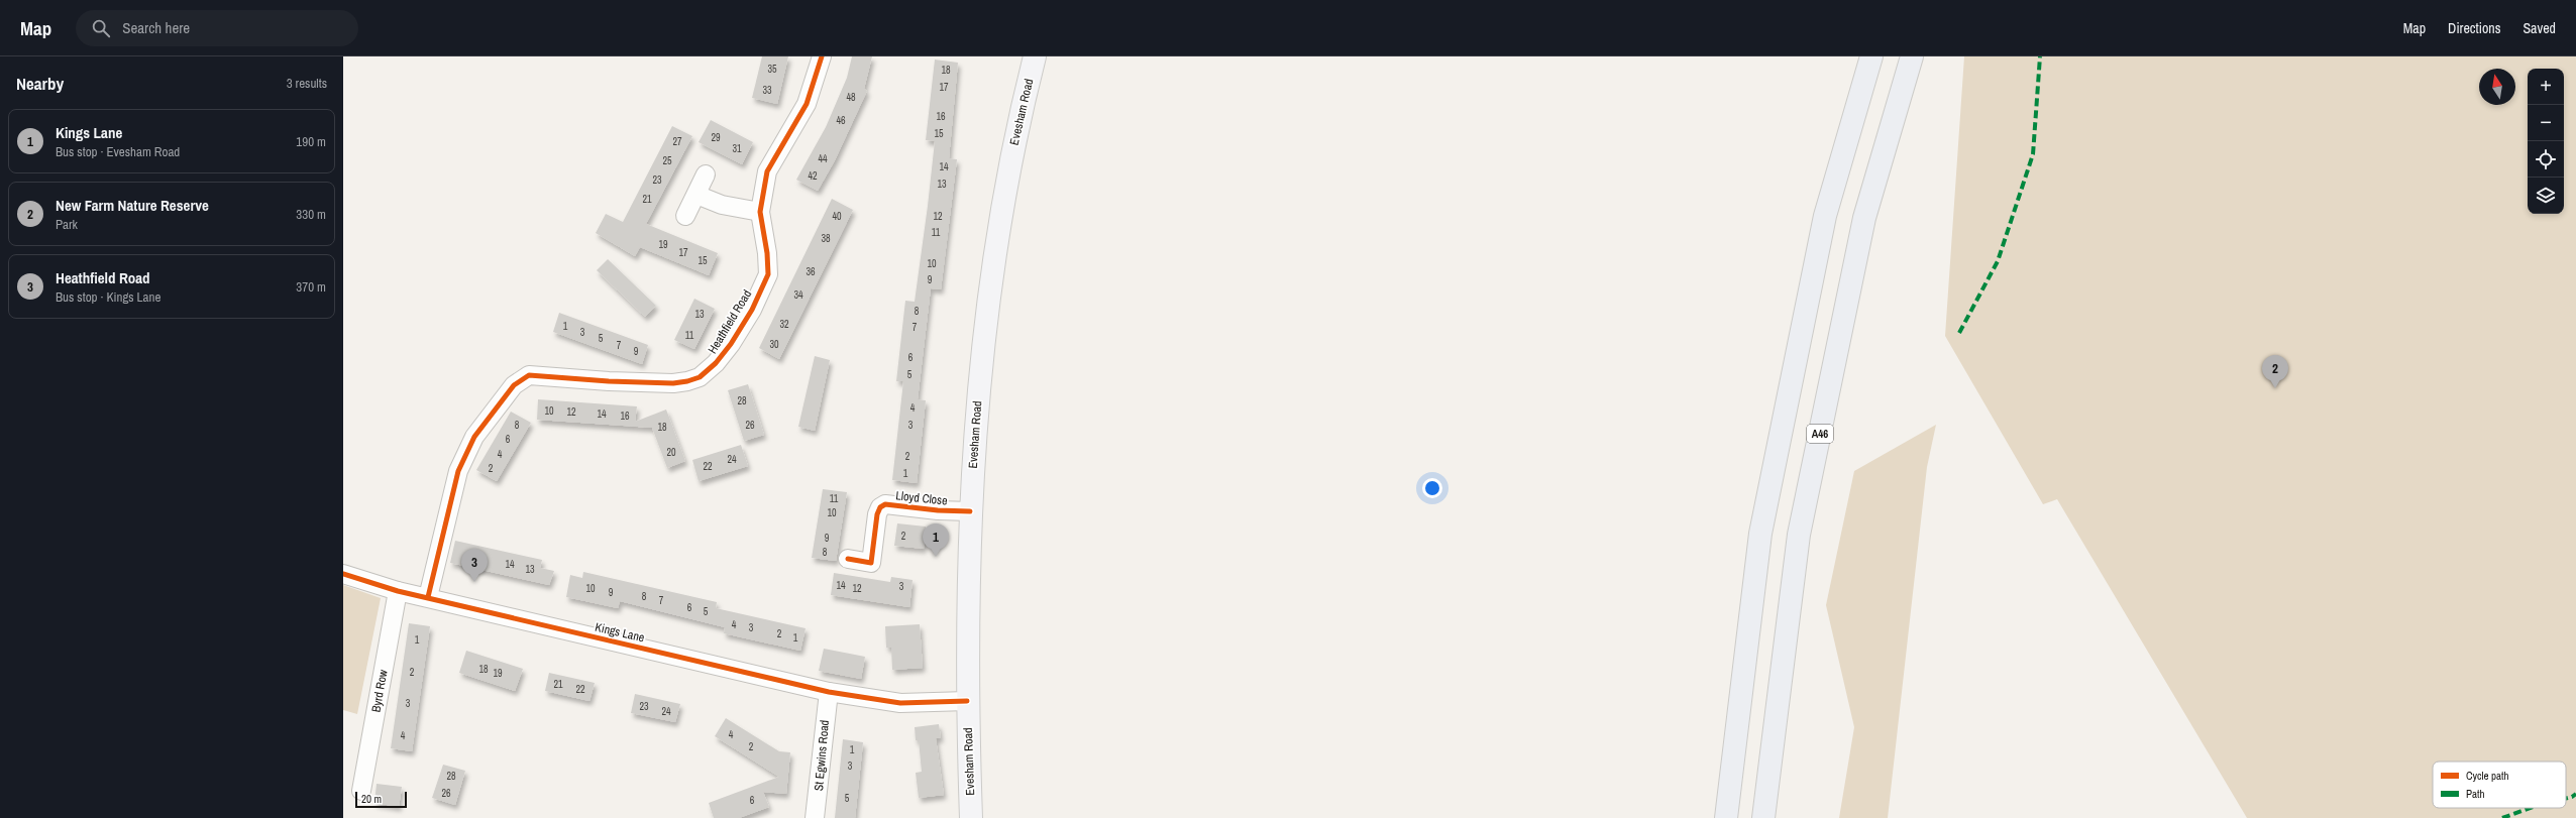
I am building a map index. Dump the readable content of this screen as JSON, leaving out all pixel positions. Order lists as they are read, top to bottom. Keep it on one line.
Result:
{"streets":{"highway":["A46"],"main road":["Evesham Road"],"street":["Heathfield Road","Lloyd Close","Kings Lane","Byrd Row","St Egwins Road"]},"crossings":[["Evesham Road","Lloyd Close"],["Evesham Road","Kings Lane"],["Heathfield Road","Kings Lane"],["Kings Lane","Byrd Row"],["Kings Lane","St Egwins Road"]],"house_numbers":["35","18","17","33","48","16","46","15","29","27","31","44","25","14","42","23","13","21","40","12","11","38","19","17","15","10","36","9","34","8","13","32","1","7","3","11","5","30","7","9","6","5","28","4","10","12","14","16","8","26","3","18","6","20","4","2","24","22","2","1","11","10","2","9","8","14","13","14","3","10","12","9","8","7","6","5","4","3","2","1","1","18","2","19","21","22","3","23","24","4","4","2","1","3","28","26","5","6"],"legend":["Cycle path","Path"],"scale_bar":"20 m","north":"top","page":{"header":"Map","search":"Search here","nav":["Map","Directions","Saved"],"heading":["Nearby","3 results"],"map_buttons":["+","−"],"list":[{"mark":"1","name":"Kings Lane","note":"Bus stop · Evesham Road","value":"190 m"},{"mark":"2","name":"New Farm Nature Reserve","note":"Park","value":"330 m"},{"mark":"3","name":"Heathfield Road","note":"Bus stop · Kings Lane","value":"370 m"}],"pins":["2","1","3"],"scale":"20 m"}}
